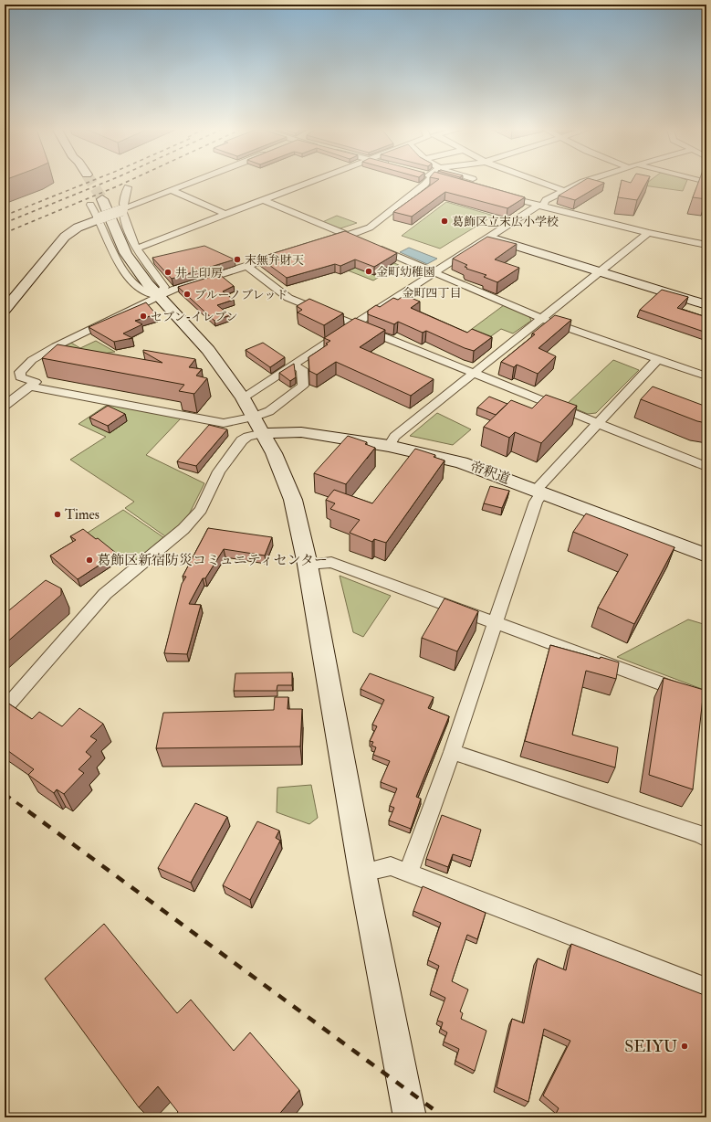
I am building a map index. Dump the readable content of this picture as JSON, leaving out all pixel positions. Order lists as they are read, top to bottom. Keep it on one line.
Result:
{"streets":{"street":["帝釈道"]},"districts":["金町四丁目"],"places":["葛飾区立末広小学校","末無弁財天","金町幼稚園","井上印房","ブルーノブレッド","セブン-イレブン","Times","葛飾区新宿防災コミュニティセンター","SEIYU"]}
